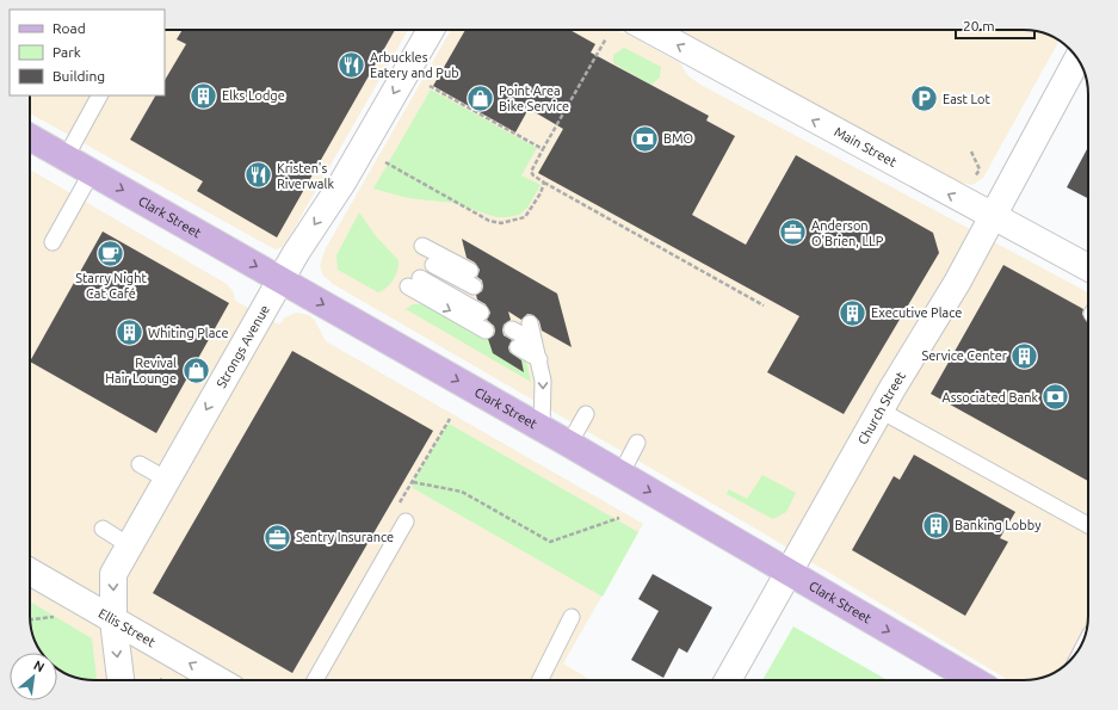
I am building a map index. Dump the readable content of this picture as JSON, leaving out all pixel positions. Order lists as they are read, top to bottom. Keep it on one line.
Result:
{"streets":{"main road":["Clark Street"],"street":["Main Street","Strongs Avenue","Church Street","Ellis Street"]},"crossings":[["Main Street","Church Street"],["Clark Street","Strongs Avenue"],["Clark Street","Church Street"],["Strongs Avenue","Ellis Street"]],"one_way":["Main Street","Clark Street","Strongs Avenue","Ellis Street"],"places":{"restaurant":["Arbuckles Eatery and Pub","Kristen's Riverwalk"],"building":["Elks Lodge","Executive Place","Whiting Place","Service Center","Banking Lobby"],"shop":["Point Area Bike Service","Revival Hair Lounge"],"parking":["East Lot"],"bank":["BMO","Associated Bank"],"office":["Anderson O'Brien, LLP","Sentry Insurance"],"cafe":["Starry Night Cat Café"]},"legend":["Road","Park","Building"],"scale_bar":"20 m","north":"top right"}
